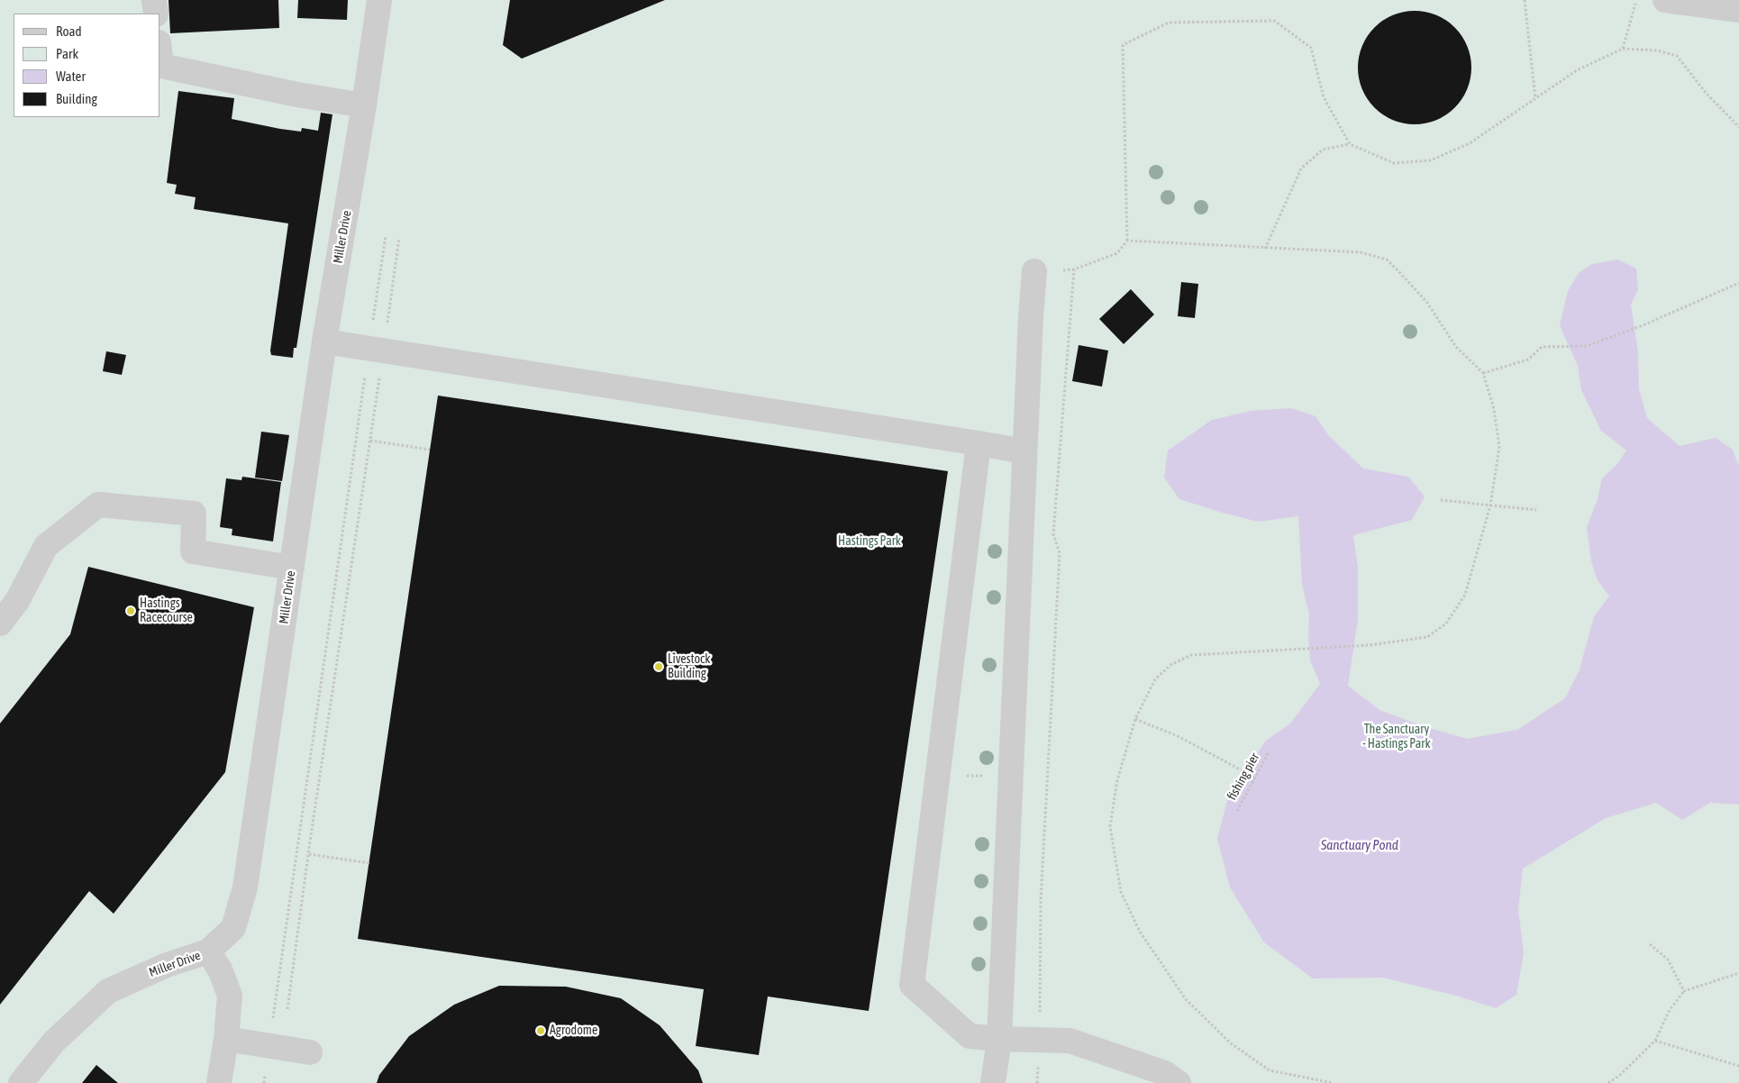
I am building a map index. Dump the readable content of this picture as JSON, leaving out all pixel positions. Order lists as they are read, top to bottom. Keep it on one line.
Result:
{"streets":{"street":["Miller Drive"],"path":["fishing pier"]},"water":["Sanctuary Pond"],"parks":["Hastings Park","The Sanctuary - Hastings Park"],"places":["Hastings Racecourse","Livestock Building","Agrodome"],"legend":["Road","Park","Water","Building"]}
